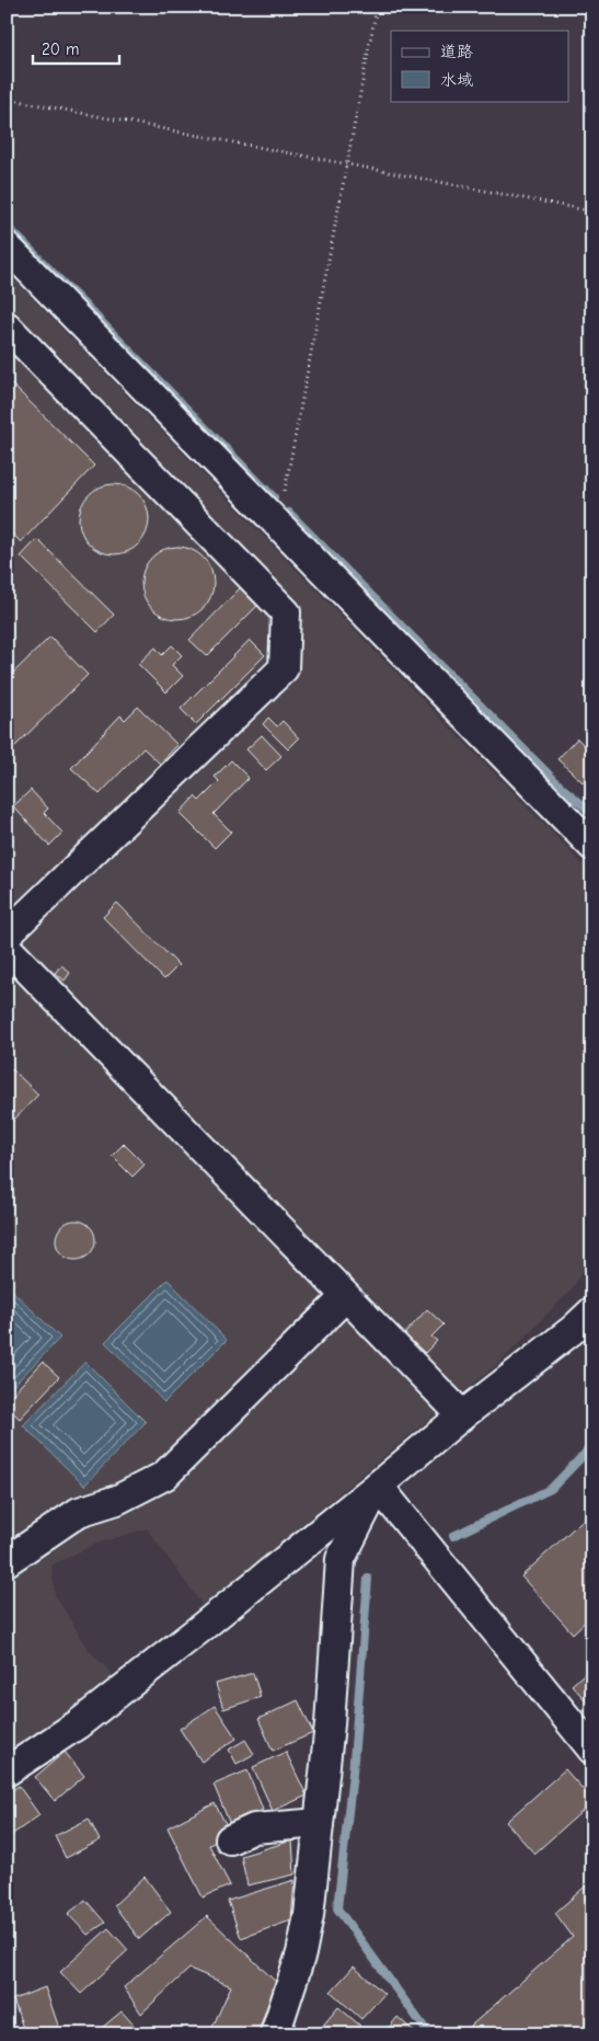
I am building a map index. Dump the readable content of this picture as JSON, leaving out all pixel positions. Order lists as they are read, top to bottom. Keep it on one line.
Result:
{"legend":["道路","水域"],"scale_bar":"20 m"}
